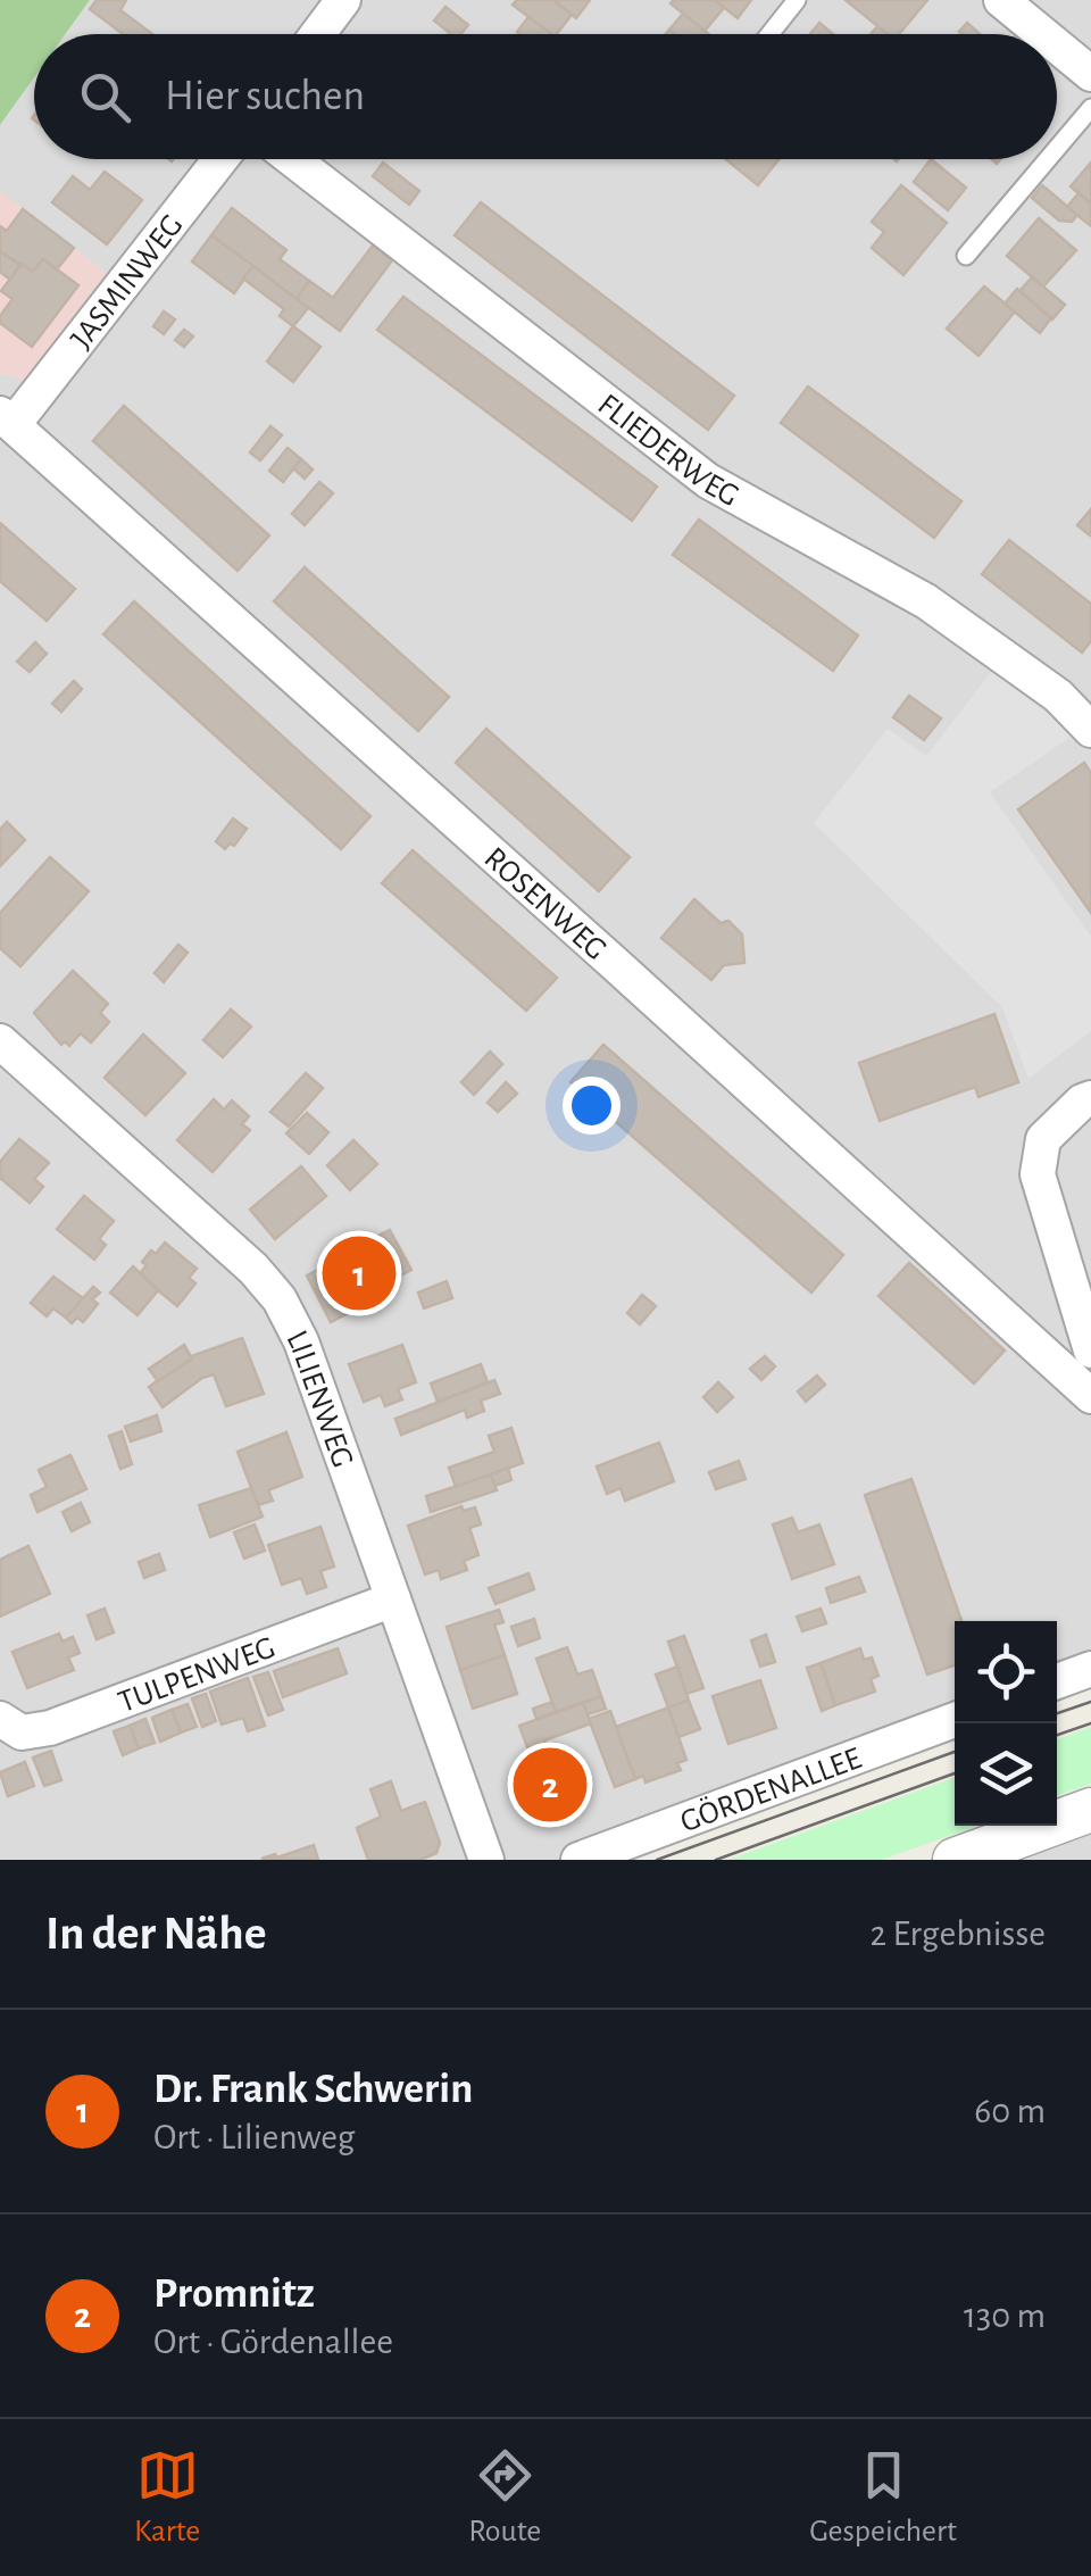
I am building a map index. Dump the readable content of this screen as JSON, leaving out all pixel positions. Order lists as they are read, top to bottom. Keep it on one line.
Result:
{"streets":{"street":["JASMINWEG","FLIEDERWEG","ROSENWEG","LILIENWEG","TULPENWEG","GÖRDENALLEE"]},"crossings":[["JASMINWEG","ROSENWEG"],["LILIENWEG","TULPENWEG"]],"page":{"search":"Hier suchen","pins":["1","2"],"heading":["In der Nähe","2 Ergebnisse"],"list":[{"mark":"1","name":"Dr. Frank Schwerin","note":"Ort · Lilienweg","value":"60 m"},{"mark":"2","name":"Promnitz","note":"Ort · Gördenallee","value":"130 m"}],"nav":["Karte","Route","Gespeichert"]}}
